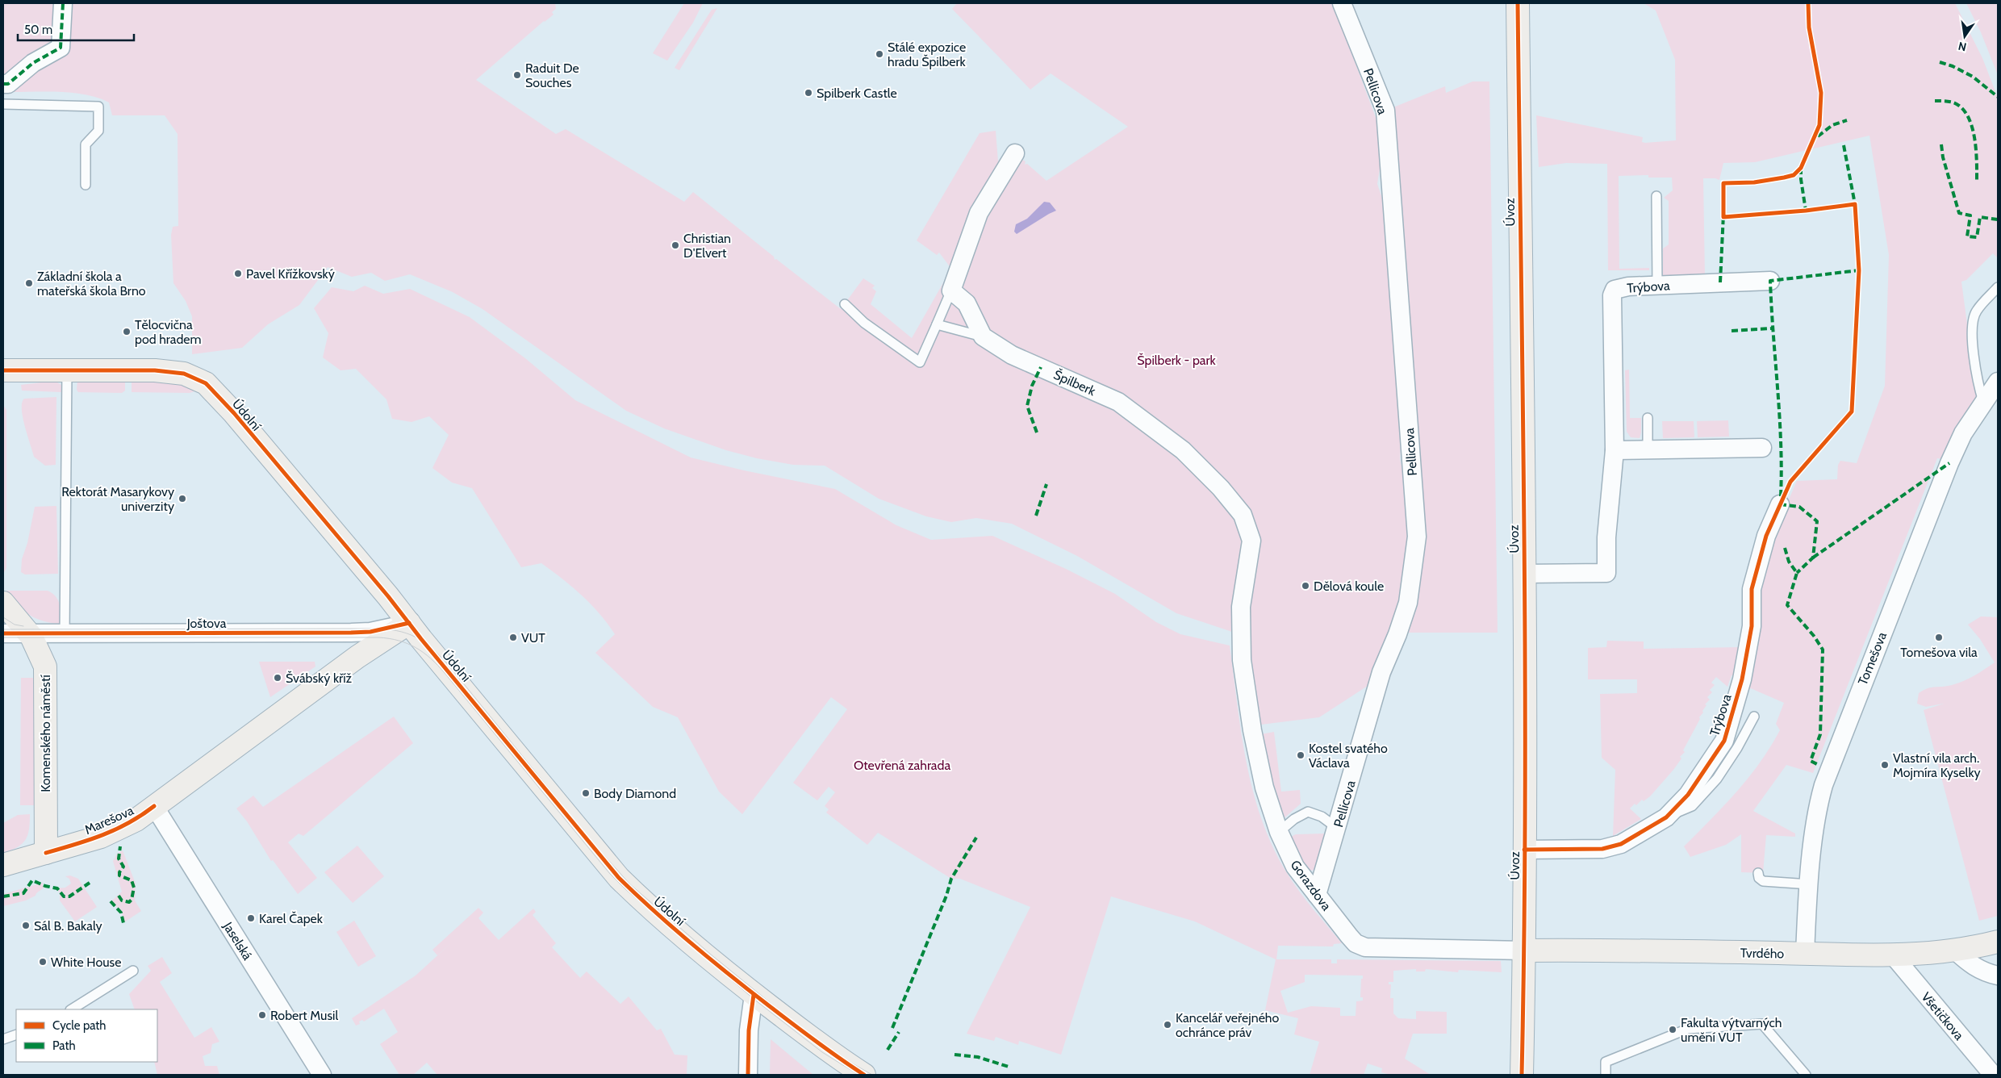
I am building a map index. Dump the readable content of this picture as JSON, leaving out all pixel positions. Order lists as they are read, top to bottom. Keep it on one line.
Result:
{"streets":{"street":["Pellicova","Úvoz","Trýbova","Špilberk","Údolní","Joštova","Tomešova","Komenského náměstí","Marešova","Gorazdova","Jaselská","Tvrdého","Všetičkova"]},"crossings":[["Pellicova","Gorazdova"],["Úvoz","Trýbova"],["Úvoz","Gorazdova"],["Úvoz","Tvrdého"],["Špilberk","Gorazdova"],["Údolní","Joštova"],["Údolní","Marešova"],["Joštova","Komenského náměstí"],["Joštova","Marešova"],["Tomešova","Tvrdého"],["Komenského náměstí","Marešova"],["Marešova","Jaselská"],["Gorazdova","Tvrdého"],["Tvrdého","Všetičkova"]],"parks":["Špilberk - park","Otevřená zahrada"],"places":["Stálé expozice hradu Špilberk","Raduit De Souches","Spilberk Castle","Christian D'Elvert","Pavel Křížkovský","Základní škola a mateřská škola Brno","Tělocvična pod hradem","Rektorát Masarykovy univerzity","Dělová koule","VUT","Tomešova vila","Švábský kříž","Kostel svatého Václava","Vlastní vila arch. Mojmíra Kyselky","Body Diamond","Karel Čapek","Sál B. Bakaly","White House","Robert Musil","Kancelář veřejného ochránce práv","Fakulta výtvarných umění VUT"],"legend":["Cycle path","Path"],"scale_bar":"50 m","north":"bottom"}
